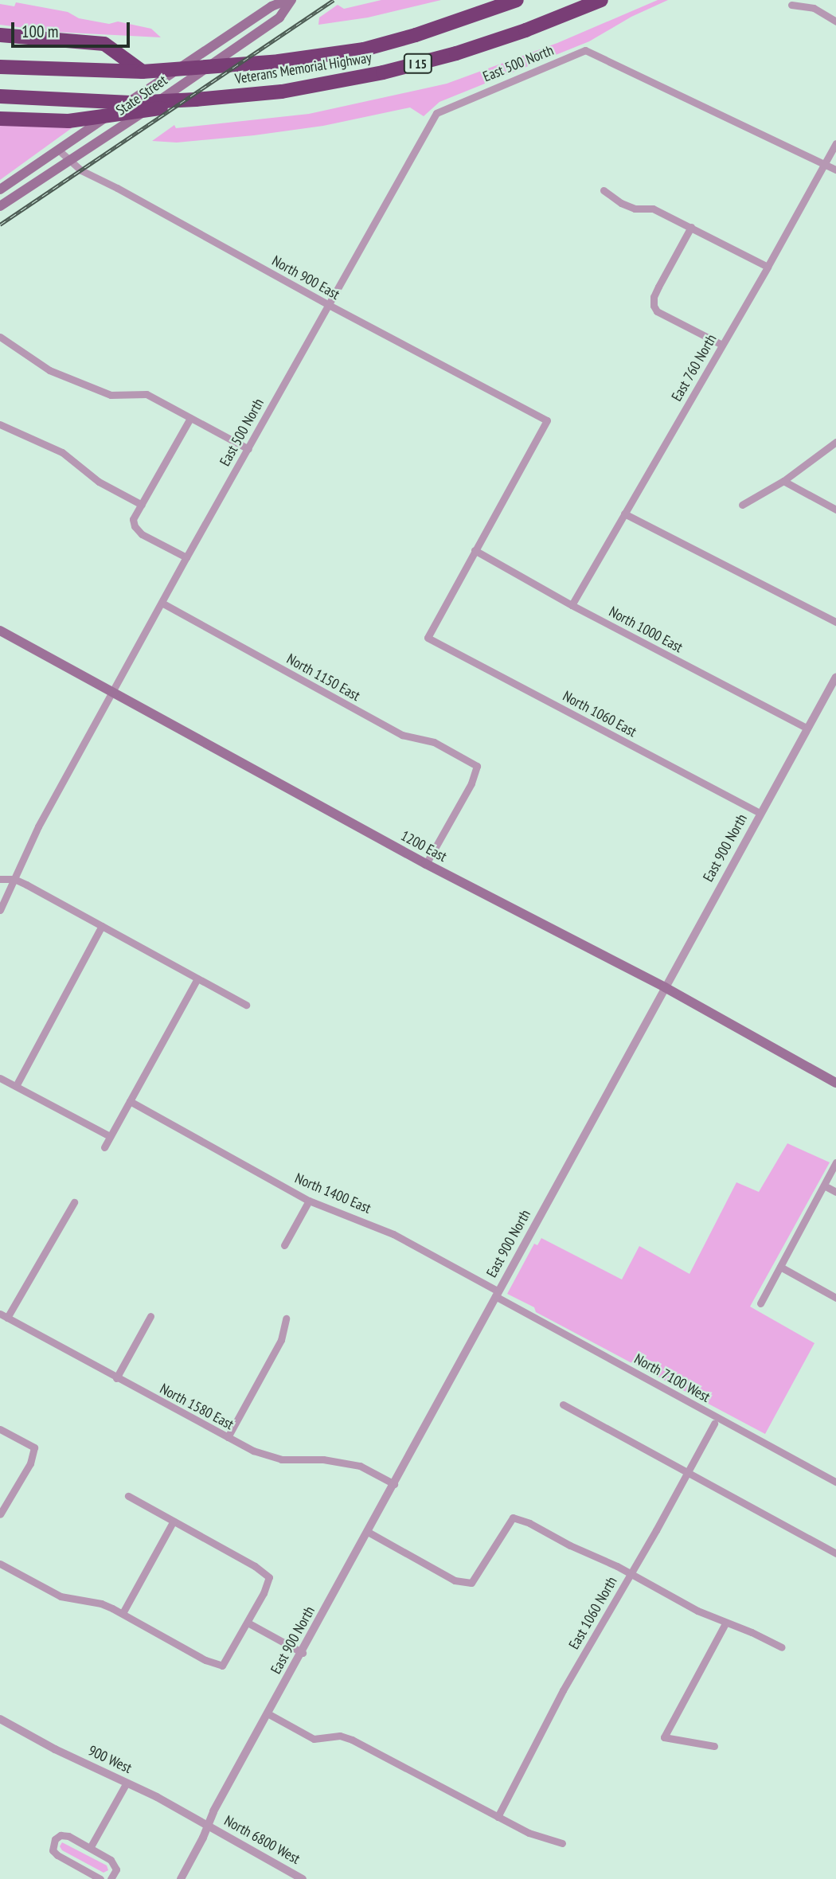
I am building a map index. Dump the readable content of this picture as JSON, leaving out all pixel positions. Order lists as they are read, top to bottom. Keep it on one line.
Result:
{"streets":{"highway":["I 15","Veterans Memorial Highway"],"main road":["State Street","1200 East"],"street":["East 500 North","North 900 East","East 760 North","North 1000 East","North 1150 East","North 1060 East","East 900 North","North 1400 East","North 7100 West","North 1580 East","East 1060 North","900 West","North 6800 West"]},"crossings":[["East 500 North","North 900 East"],["East 500 North","East 760 North"],["East 500 North","North 1150 East"],["East 500 North","1200 East"],["State Street","North 900 East"],["North 900 East","North 1000 East"],["North 900 East","North 1060 East"],["East 760 North","North 1000 East"],["North 1000 East","North 1060 East"],["North 1000 East","East 900 North"],["North 1150 East","1200 East"],["North 1060 East","East 900 North"],["1200 East","East 900 North"],["East 900 North","North 1400 East"],["East 900 North","North 7100 West"],["East 900 North","North 1580 East"],["East 900 North","900 West"],["East 900 North","North 6800 West"],["North 1400 East","North 7100 West"],["900 West","North 6800 West"]],"scale_bar":"100 m"}
